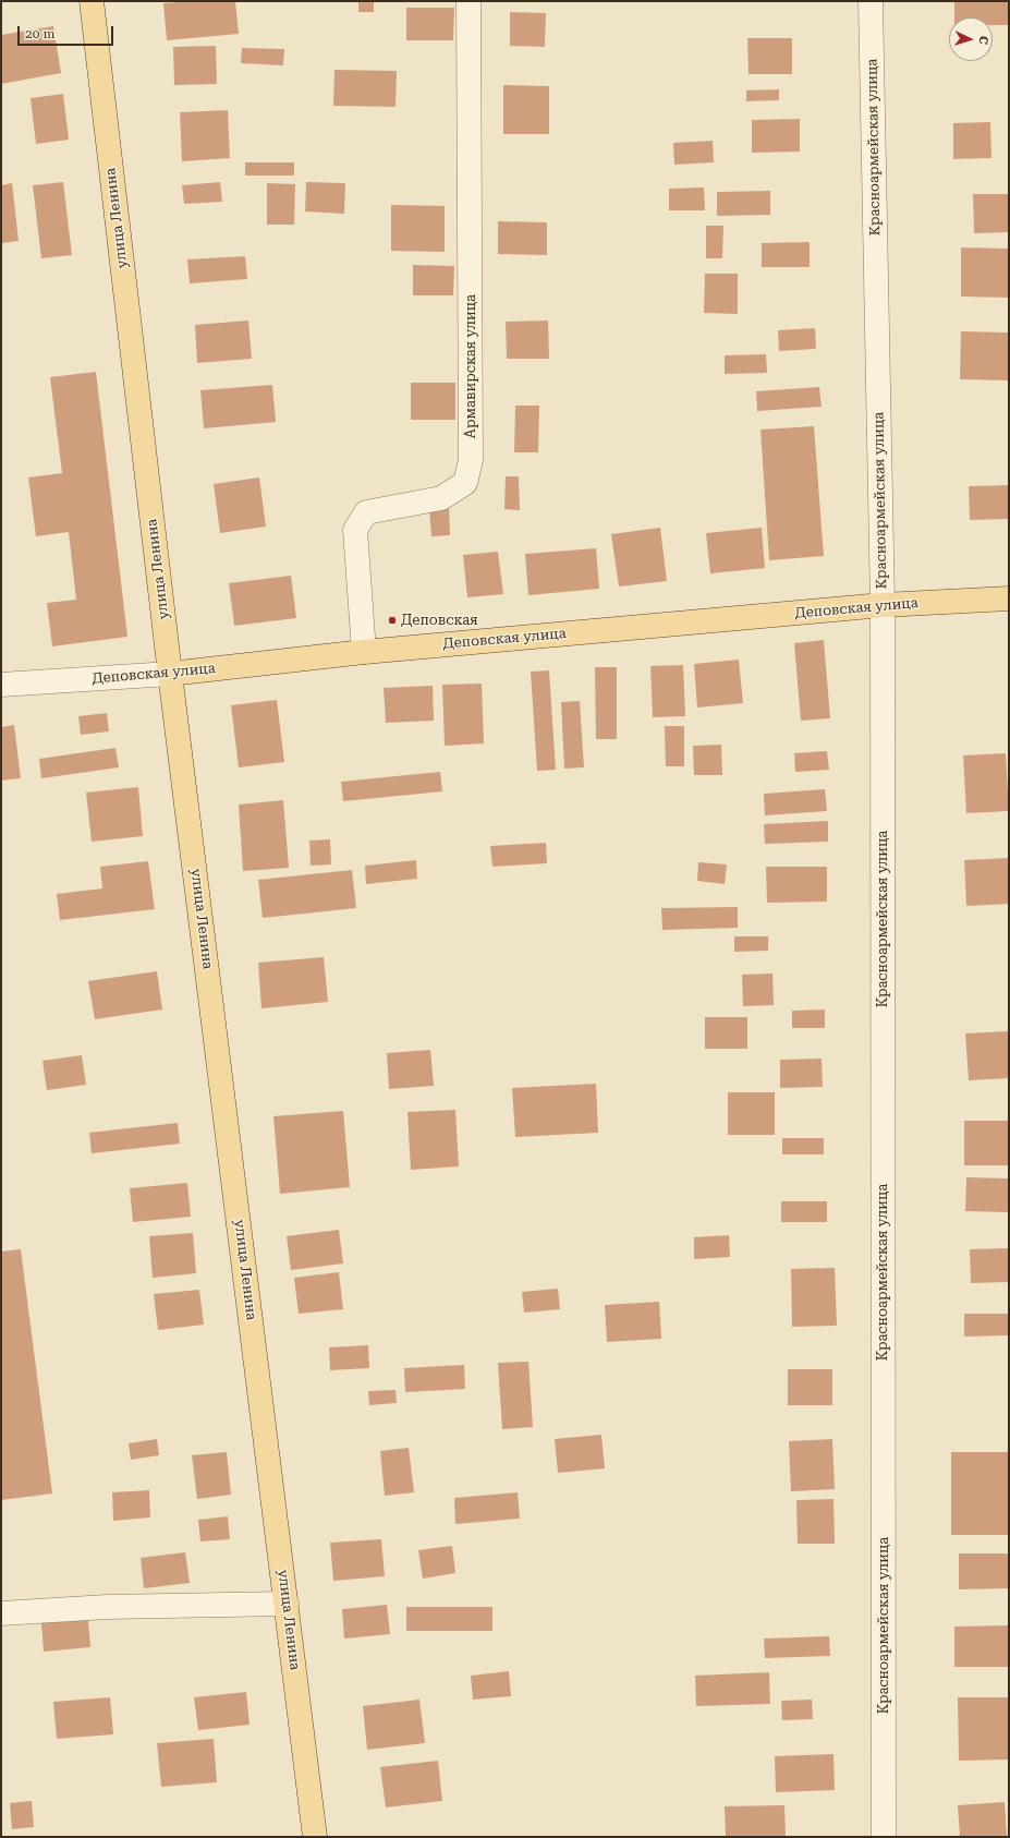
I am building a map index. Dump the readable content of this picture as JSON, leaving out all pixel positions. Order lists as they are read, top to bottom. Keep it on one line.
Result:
{"streets":{"main road":["улица Ленина","Деповская улица"],"street":["Красноармейская улица","Армавирская улица"]},"crossings":[["Красноармейская улица","Деповская улица"],["улица Ленина","Деповская улица"],["Армавирская улица","Деповская улица"]],"places":["Деповская"],"scale_bar":"20 m","north":"right"}
